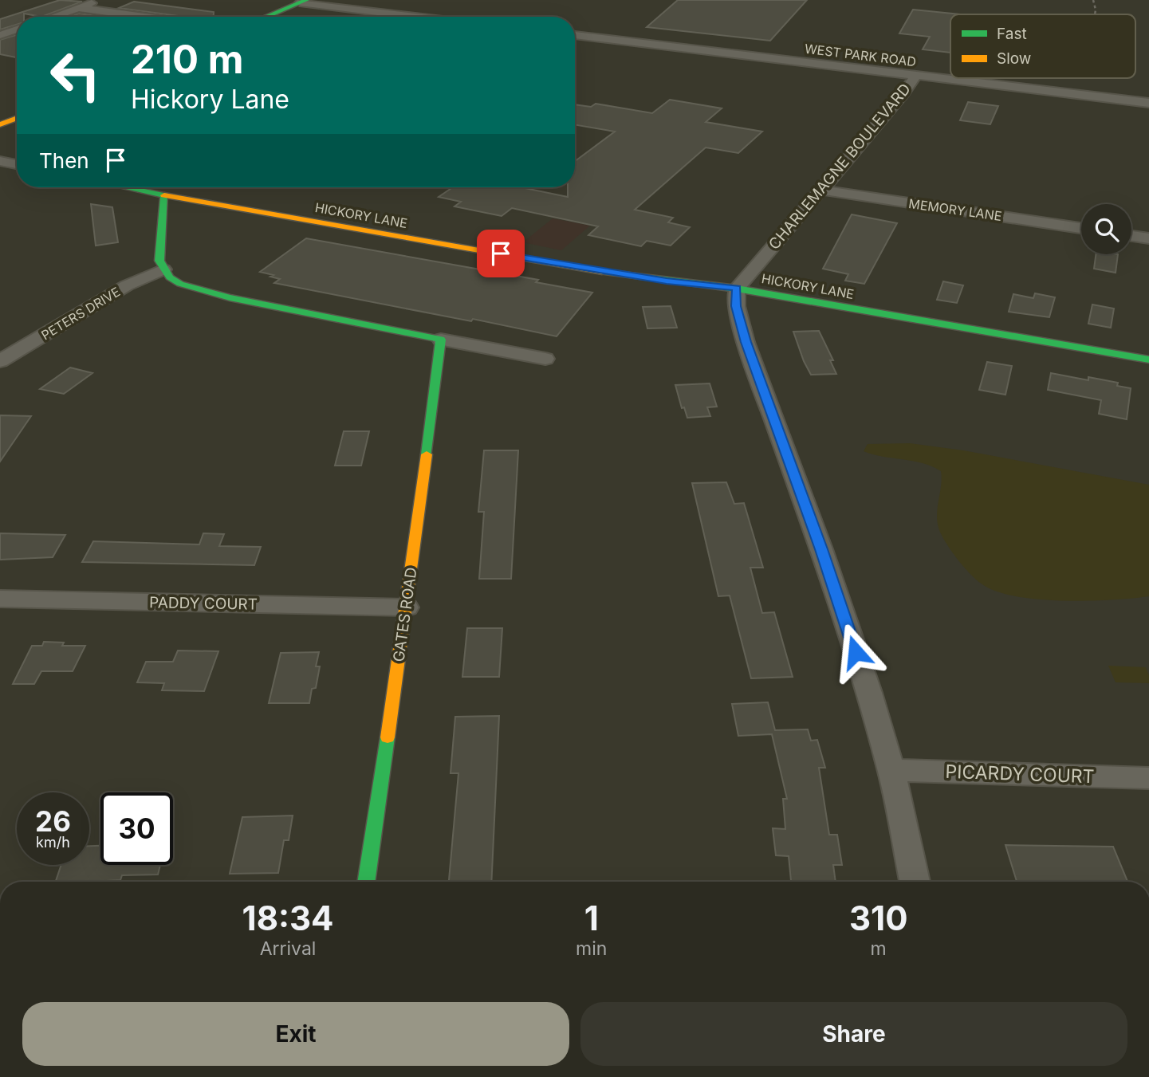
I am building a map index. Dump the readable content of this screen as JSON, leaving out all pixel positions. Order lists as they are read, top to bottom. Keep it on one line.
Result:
{"streets":{"street":["WEST PARK ROAD","CHARLEMAGNE BOULEVARD","MEMORY LANE","HICKORY LANE","PETERS DRIVE","PADDY COURT","GATES ROAD","PICARDY COURT"]},"crossings":[["WEST PARK ROAD","CHARLEMAGNE BOULEVARD"],["CHARLEMAGNE BOULEVARD","MEMORY LANE"],["CHARLEMAGNE BOULEVARD","HICKORY LANE"],["PADDY COURT","GATES ROAD"]],"legend":["Fast","Slow"],"page":{"turn":["210 m","Hickory Lane"],"then":"Then","speed":"26 km/h","limit":"30","eta":["18:34","Arrival","1","min","310","m"],"buttons":["Exit","Share"]}}
